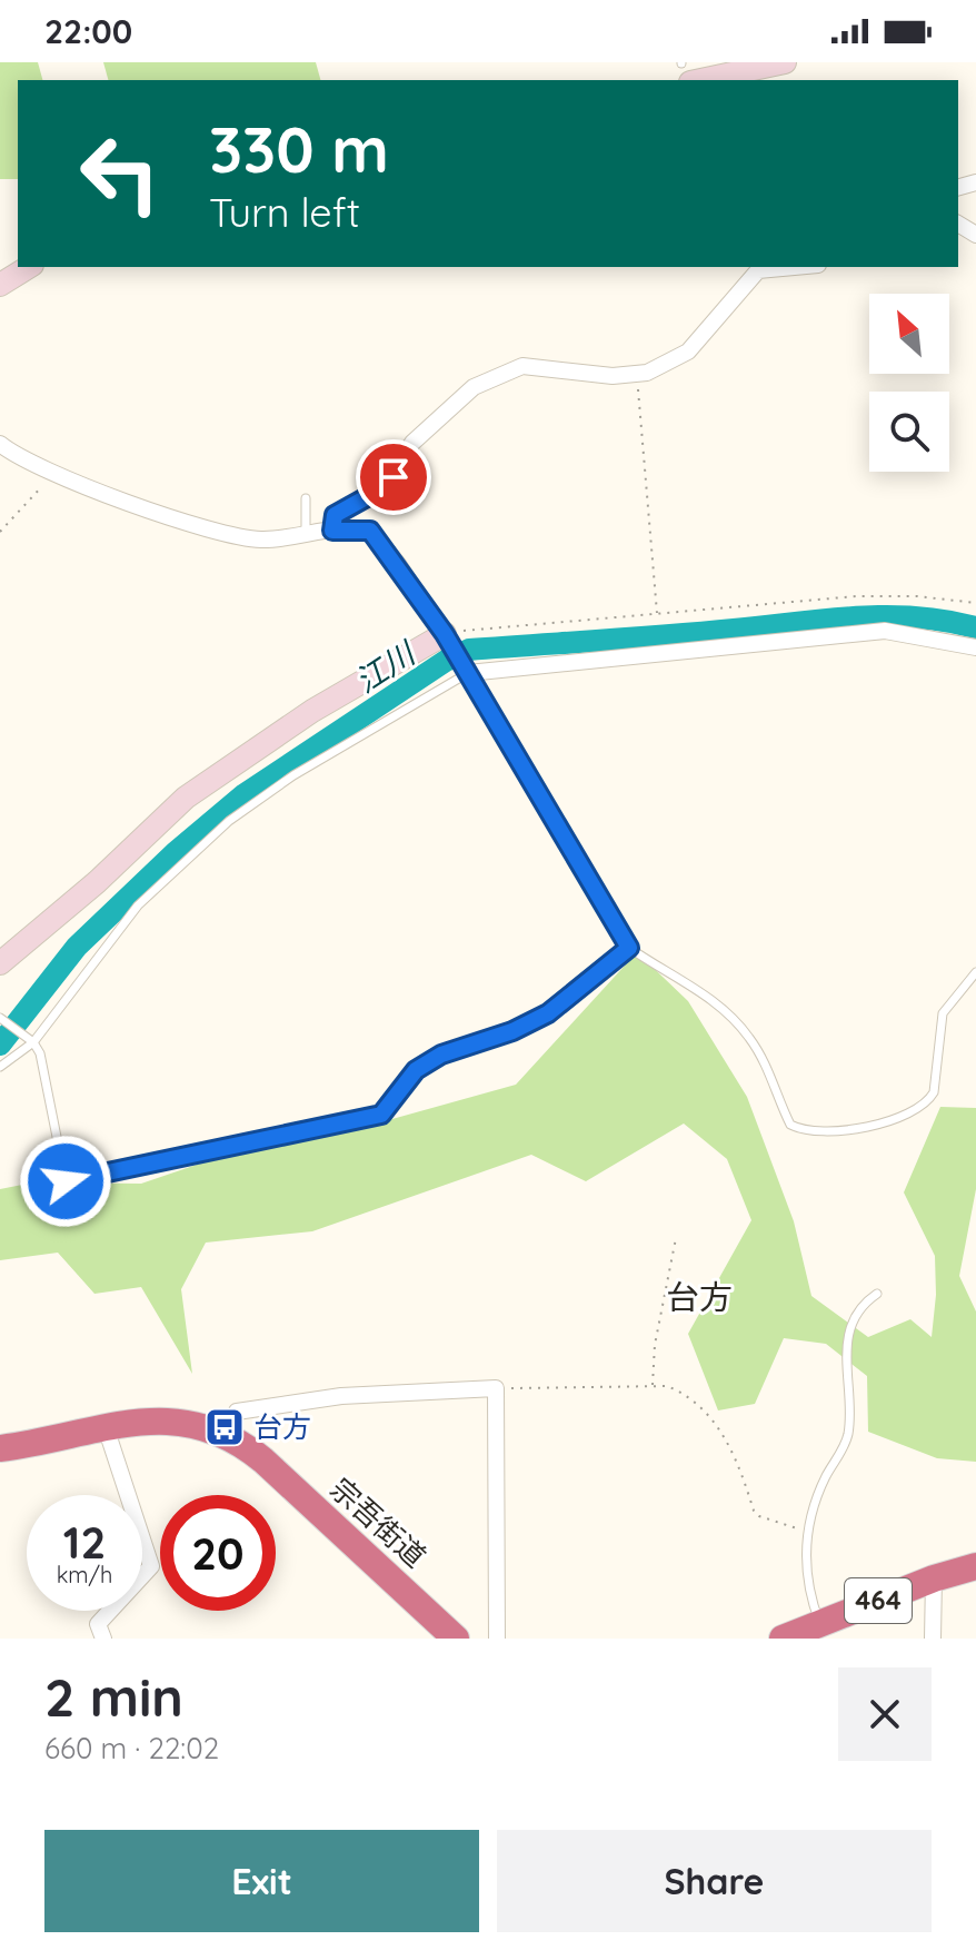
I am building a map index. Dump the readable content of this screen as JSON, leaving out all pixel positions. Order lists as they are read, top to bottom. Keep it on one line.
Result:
{"streets":{"highway":["宗吾街道","464"]},"districts":["台方"],"water":["江川"],"places":{"bus stop":["台方"]},"north":"top left","page":{"status":"22:00","turn":["330 m","Turn left"],"speed":"12 km/h","limit":"20","heading":["2 min","660 m · 22:02"],"buttons":["Exit","Share"]}}
